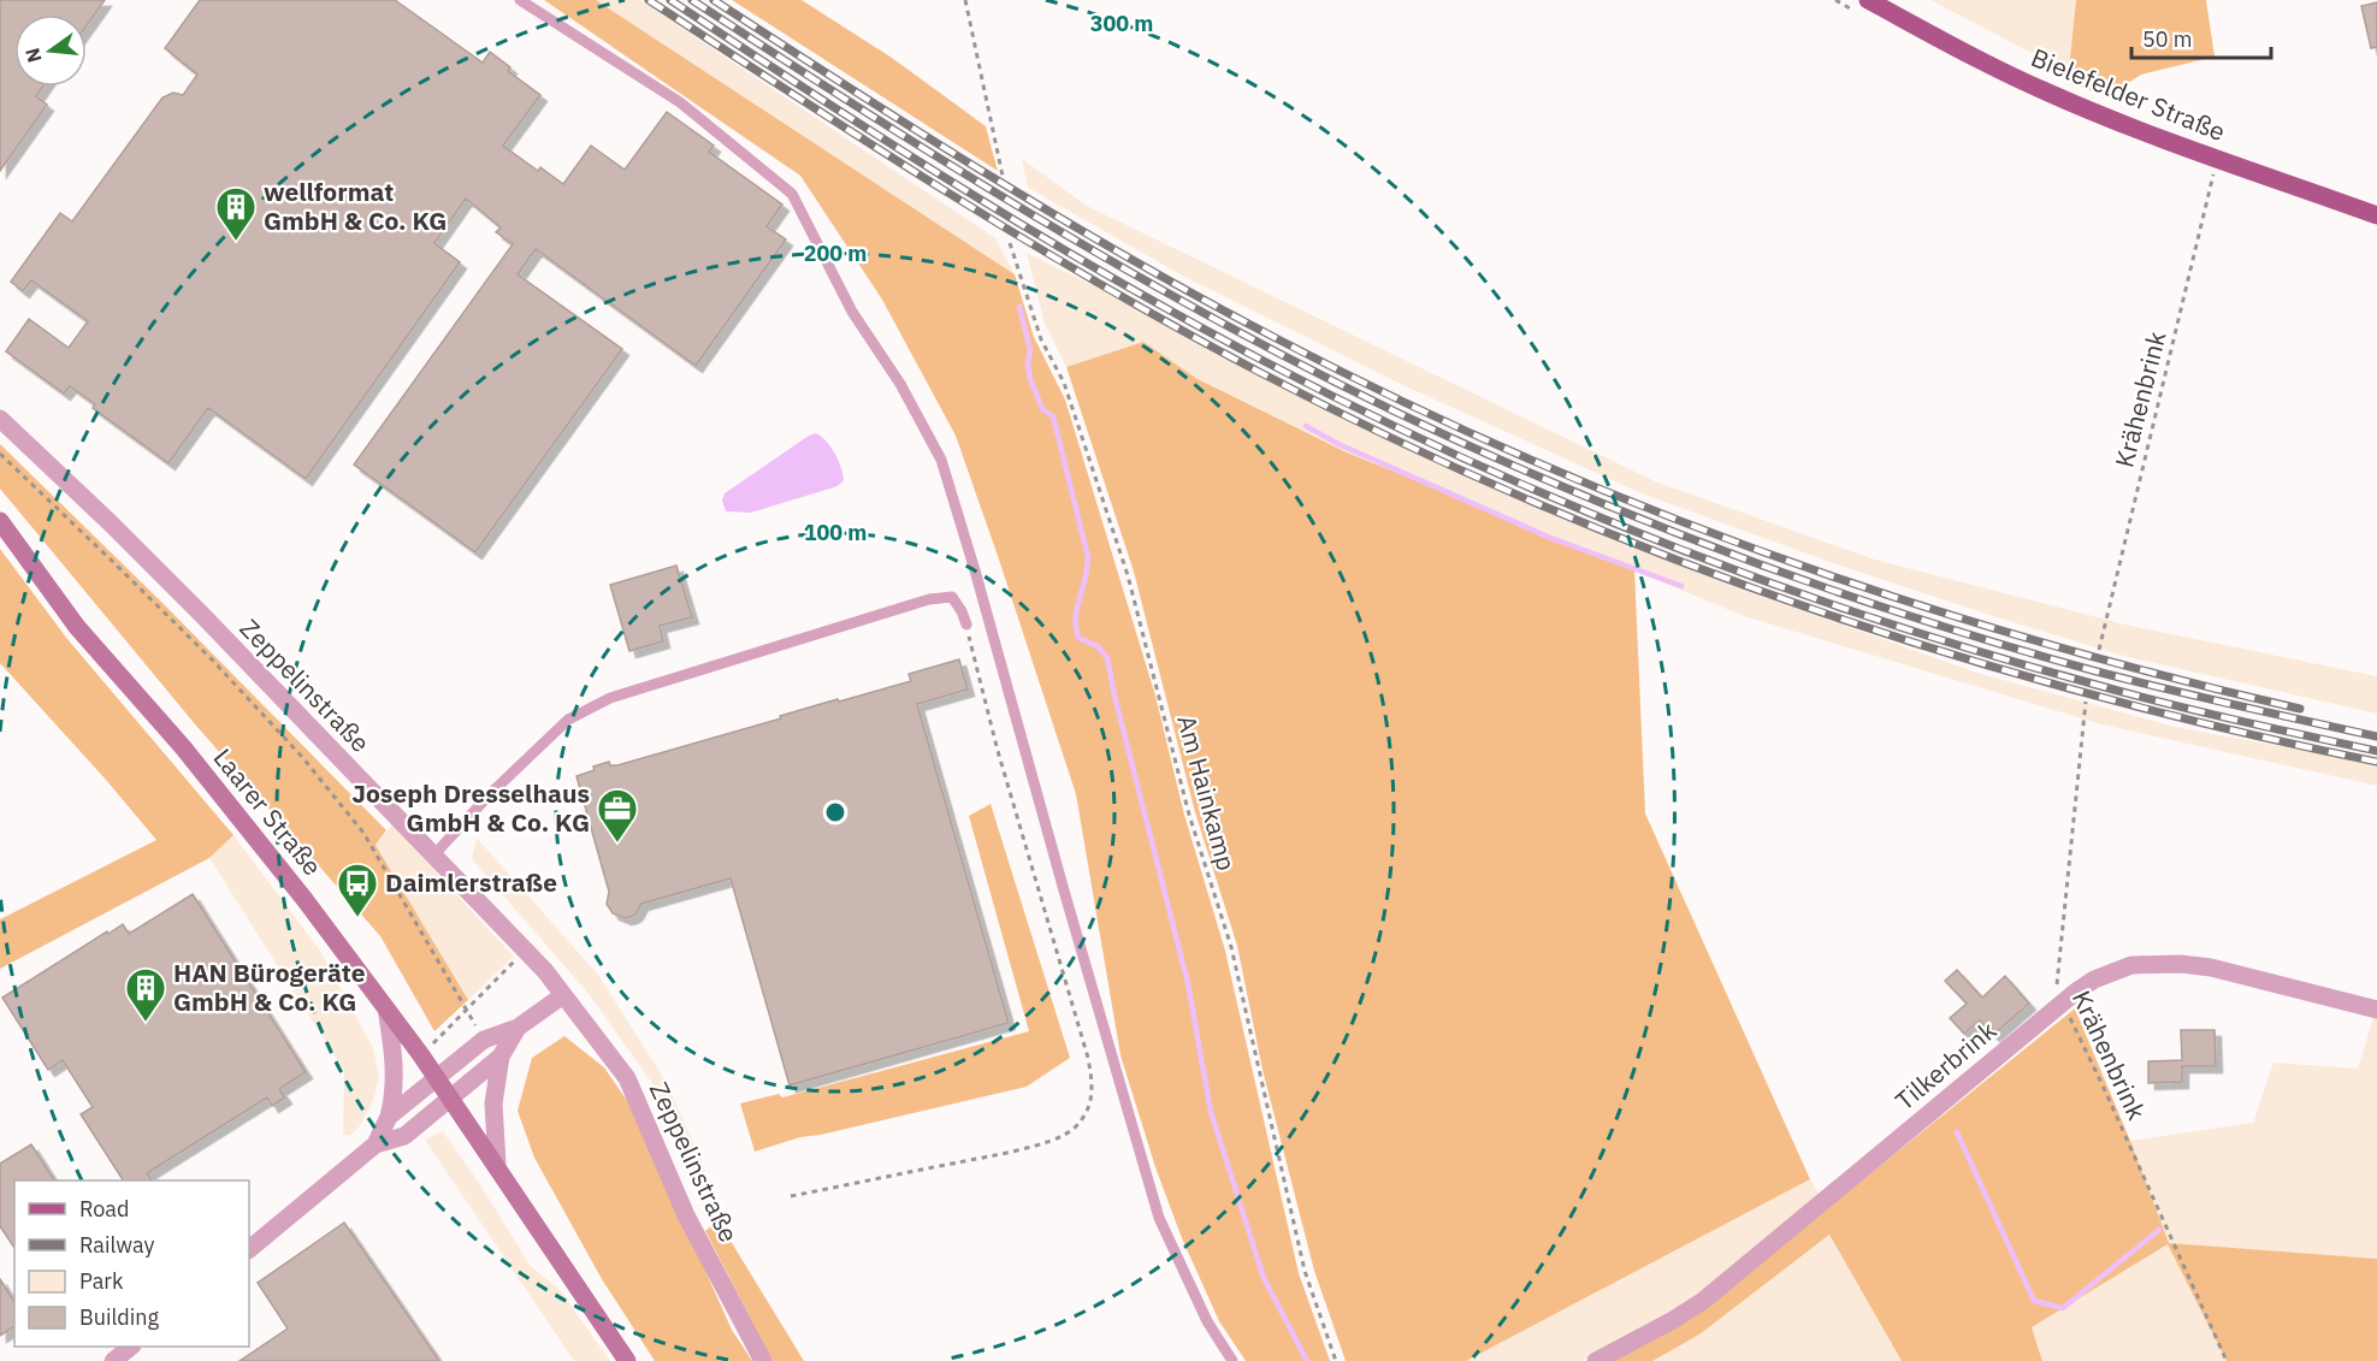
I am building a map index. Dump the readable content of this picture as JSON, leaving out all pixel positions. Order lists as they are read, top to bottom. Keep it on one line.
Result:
{"streets":{"main road":["Bielefelder Straße","Laarer Straße"],"street":["Zeppelinstraße","Tilkerbrink"],"path":["Krähenbrink","Am Hainkamp"]},"crossings":[["Bielefelder Straße","Krähenbrink"],["Krähenbrink","Tilkerbrink"]],"places":{"building":["wellformat GmbH & Co. KG","HAN Bürogeräte GmbH & Co. KG"],"office":["Joseph Dresselhaus GmbH & Co. KG"],"bus stop":["Daimlerstraße"]},"legend":["Road","Railway","Park","Building"],"scale_bar":"50 m","north":"left","rings":["300 m","200 m","100 m"]}
